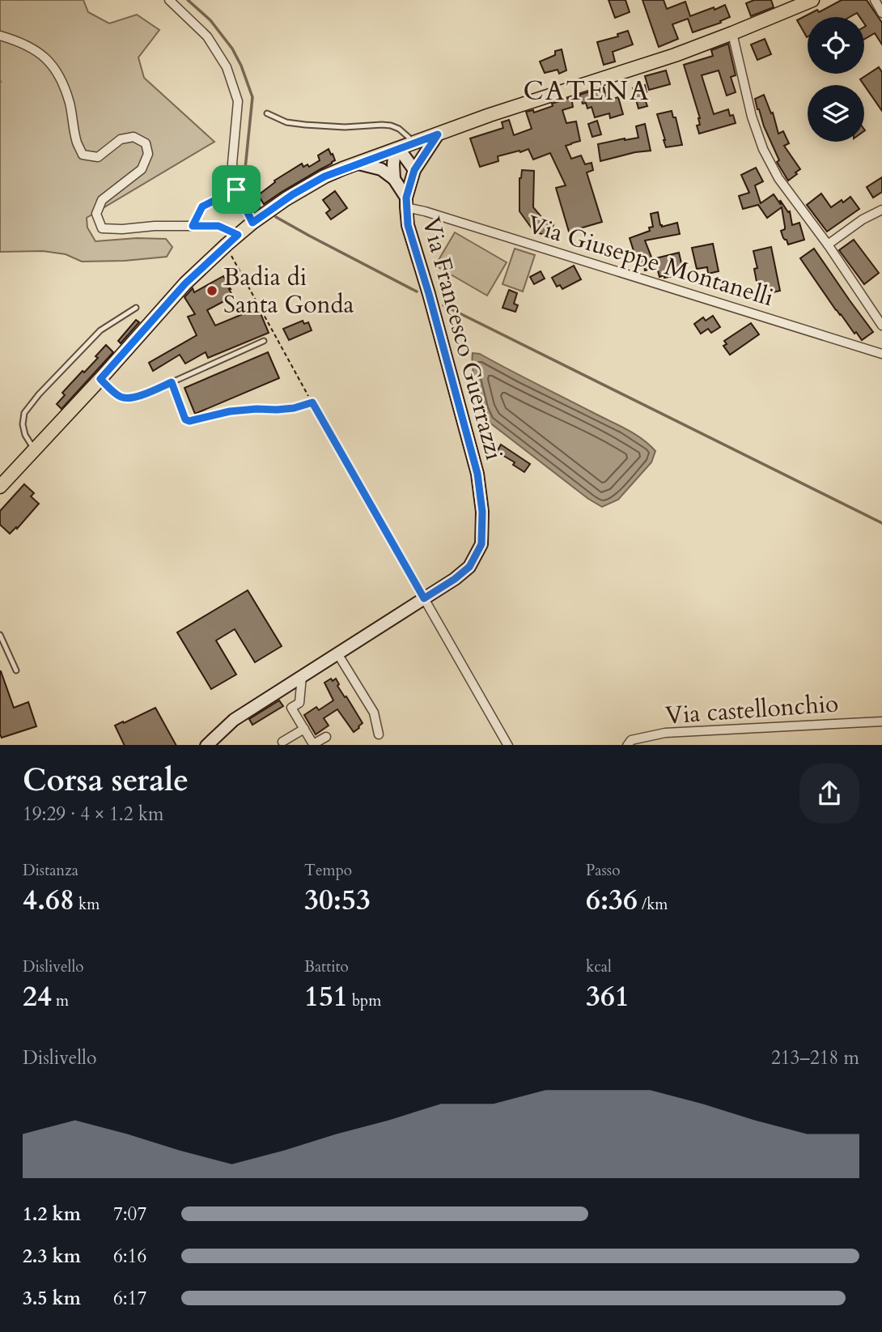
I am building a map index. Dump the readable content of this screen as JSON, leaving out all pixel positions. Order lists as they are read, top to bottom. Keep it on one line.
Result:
{"streets":{"main road":["Via Francesco Guerrazzi"],"street":["Via Giuseppe Montanelli","Via castellonchio"]},"crossings":[["Via Giuseppe Montanelli","Via Francesco Guerrazzi"]],"districts":["CATENA"],"places":["Badia di Santa Gonda"],"page":{"heading":["Corsa serale","19:29 · 4 × 1.2 km"],"stats":[["Distanza","4.68 km"],["Tempo","30:53"],["Passo","6:36 /km"],["Dislivello","24 m"],["Battito","151 bpm"],["kcal","361"]],"chart":["Dislivello","213–218 m"],"list":[{"name":"1.2 km","note":"7:07"},{"name":"2.3 km","note":"6:16"},{"name":"3.5 km","note":"6:17"}]}}
